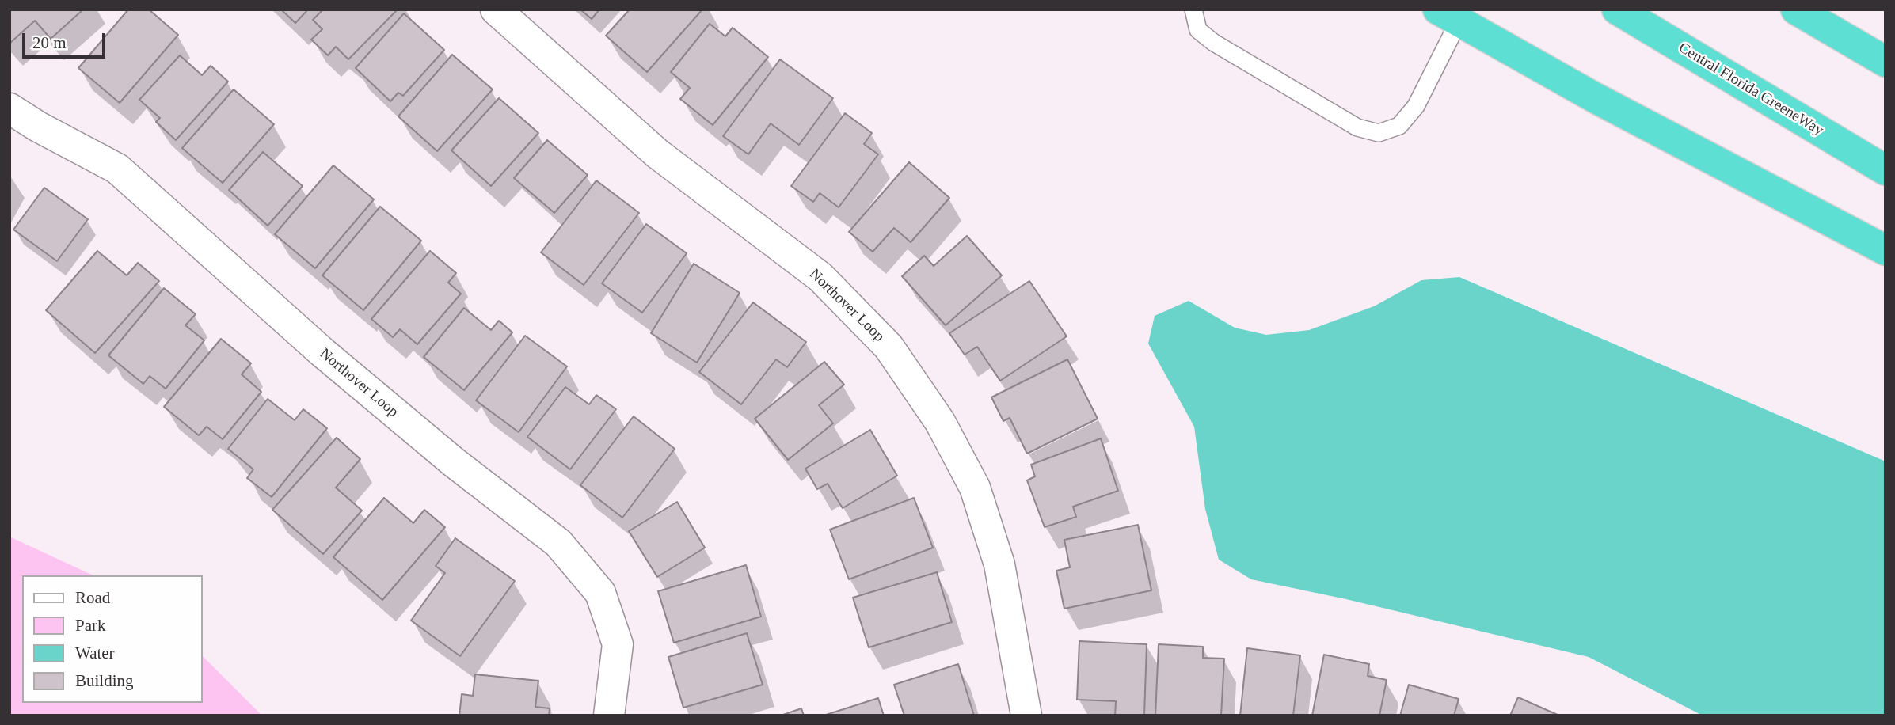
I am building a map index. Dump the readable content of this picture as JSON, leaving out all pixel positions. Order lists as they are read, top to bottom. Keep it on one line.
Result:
{"streets":{"highway":["Central Florida GreeneWay"],"street":["Northover Loop"]},"legend":["Road","Park","Water","Building"],"scale_bar":"20 m"}
